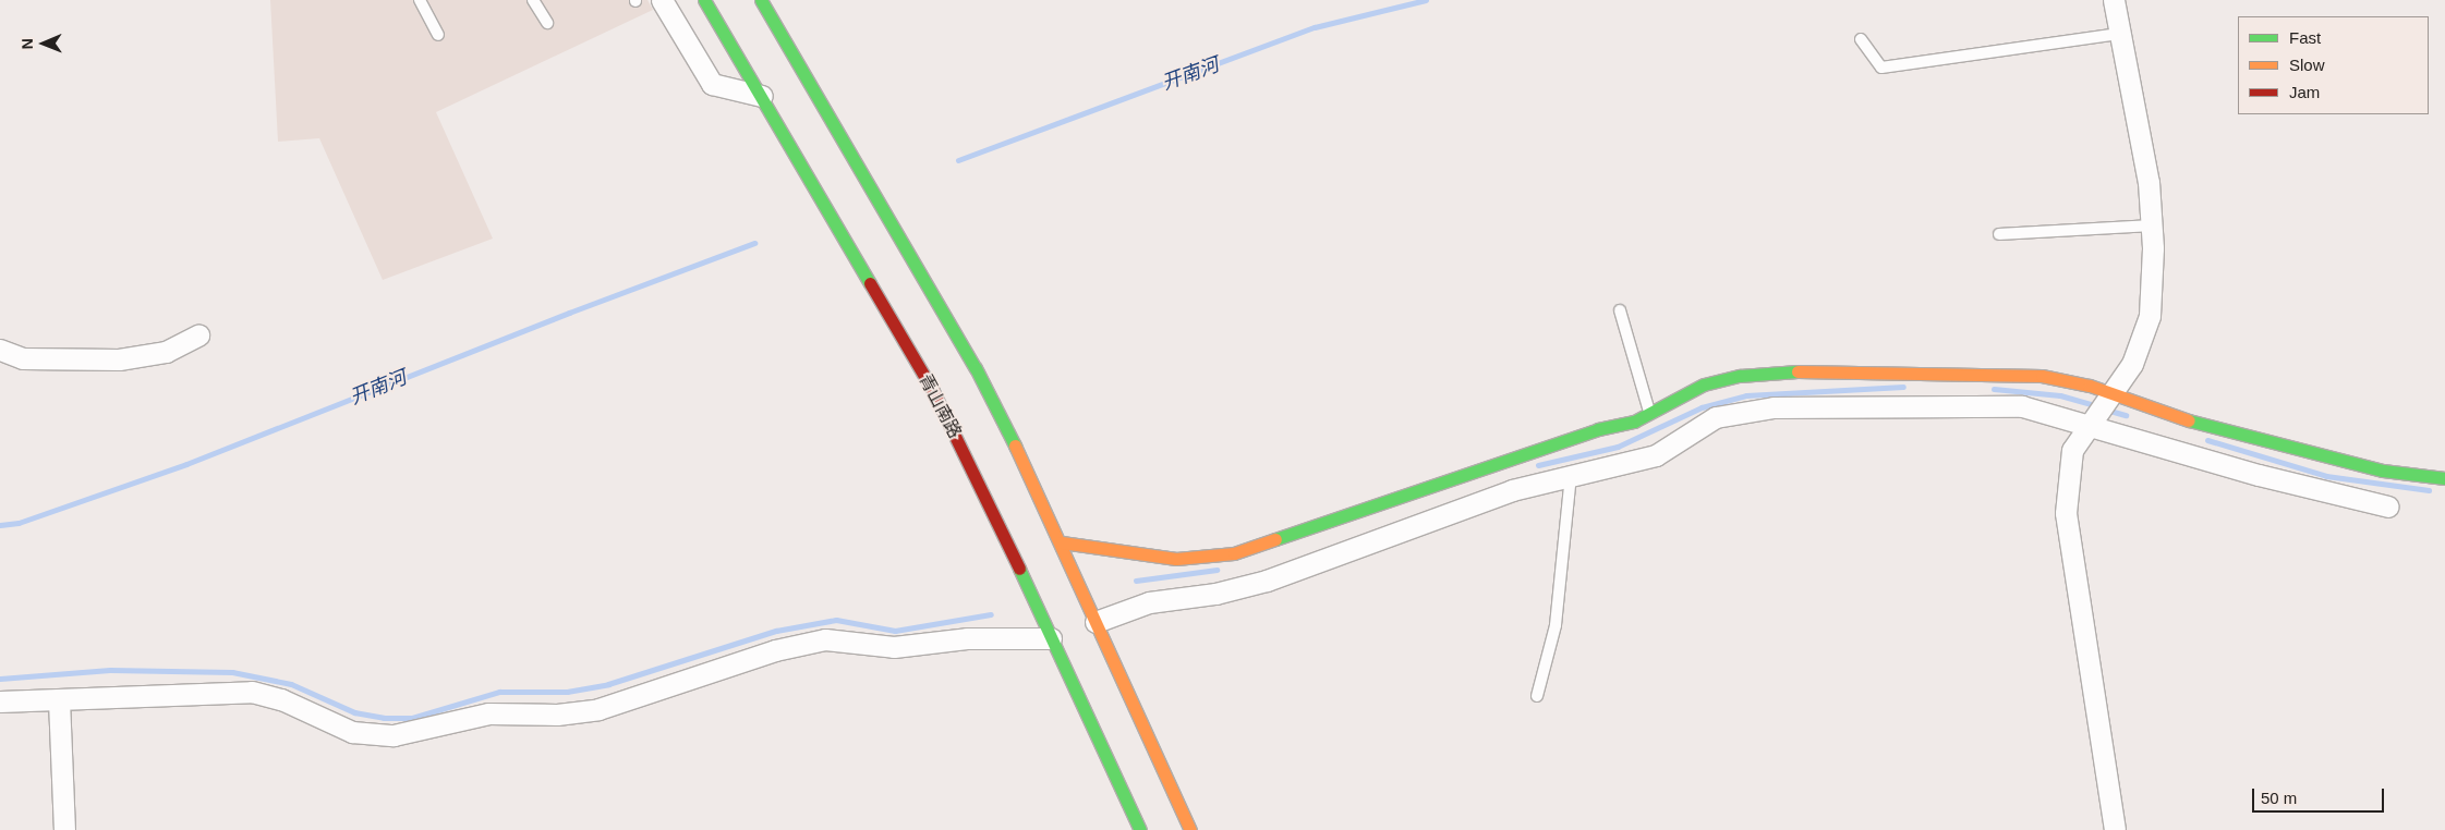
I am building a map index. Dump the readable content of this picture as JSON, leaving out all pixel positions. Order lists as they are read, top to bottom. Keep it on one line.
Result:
{"streets":{"main road":["青山南路"]},"water":["开南河"],"legend":["Fast","Slow","Jam"],"scale_bar":"50 m","north":"left"}
